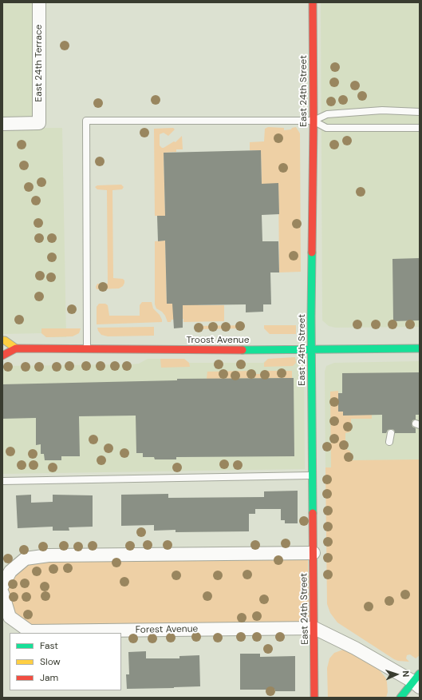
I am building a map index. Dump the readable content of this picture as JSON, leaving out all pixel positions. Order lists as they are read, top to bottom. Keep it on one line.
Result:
{"streets":{"street":["East 24th Terrace","East 24th Street","Troost Avenue","Forest Avenue"]},"crossings":[["East 24th Street","Troost Avenue"],["East 24th Street","Forest Avenue"]],"legend":["Fast","Slow","Jam"],"north":"right"}
